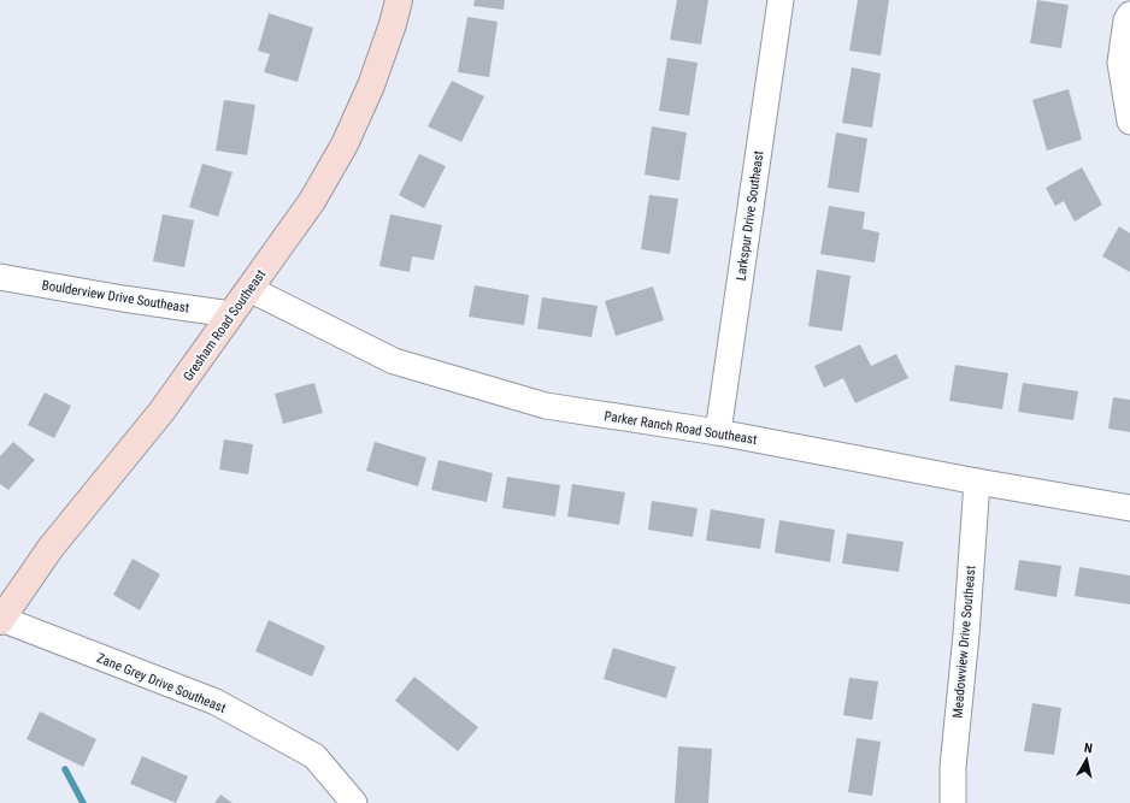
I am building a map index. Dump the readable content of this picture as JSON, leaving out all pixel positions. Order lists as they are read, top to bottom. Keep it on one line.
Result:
{"streets":{"street":["Larkspur Drive Southeast","Boulderview Drive Southeast","Gresham Road Southeast","Parker Ranch Road Southeast","Meadowview Drive Southeast","Zane Grey Drive Southeast"]},"crossings":[["Larkspur Drive Southeast","Parker Ranch Road Southeast"],["Boulderview Drive Southeast","Gresham Road Southeast"],["Gresham Road Southeast","Parker Ranch Road Southeast"],["Gresham Road Southeast","Zane Grey Drive Southeast"],["Parker Ranch Road Southeast","Meadowview Drive Southeast"]],"north":"top"}
